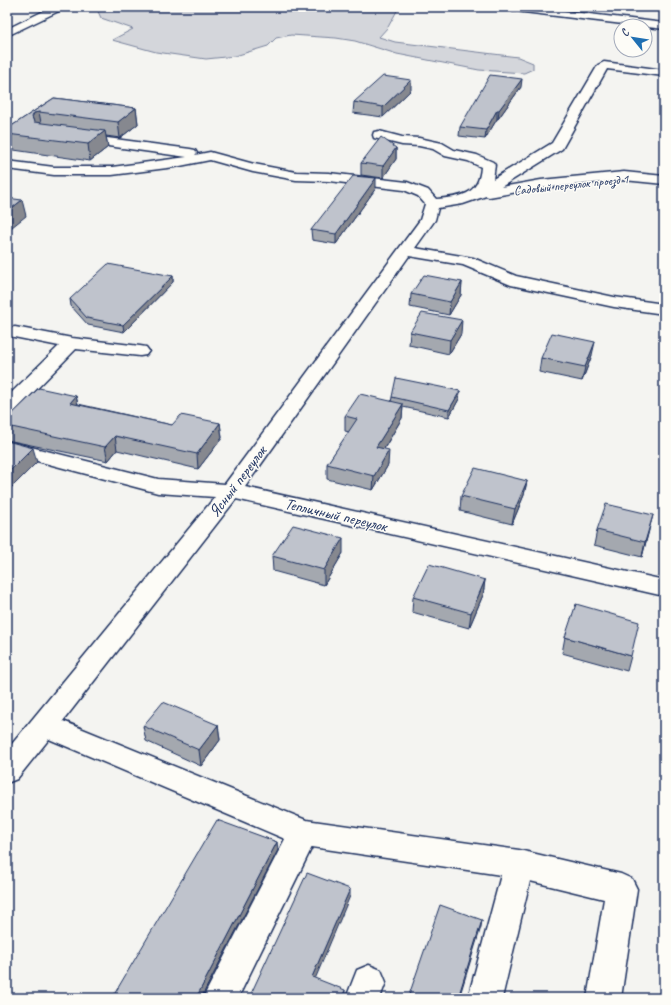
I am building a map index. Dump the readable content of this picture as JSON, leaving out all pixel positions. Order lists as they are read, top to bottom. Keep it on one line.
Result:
{"streets":{"street":["Садовый переулок проезд 1","Ясный переулок","Тепличный переулок"]},"crossings":[["Ясный переулок","Тепличный переулок"]],"north":"top left"}
